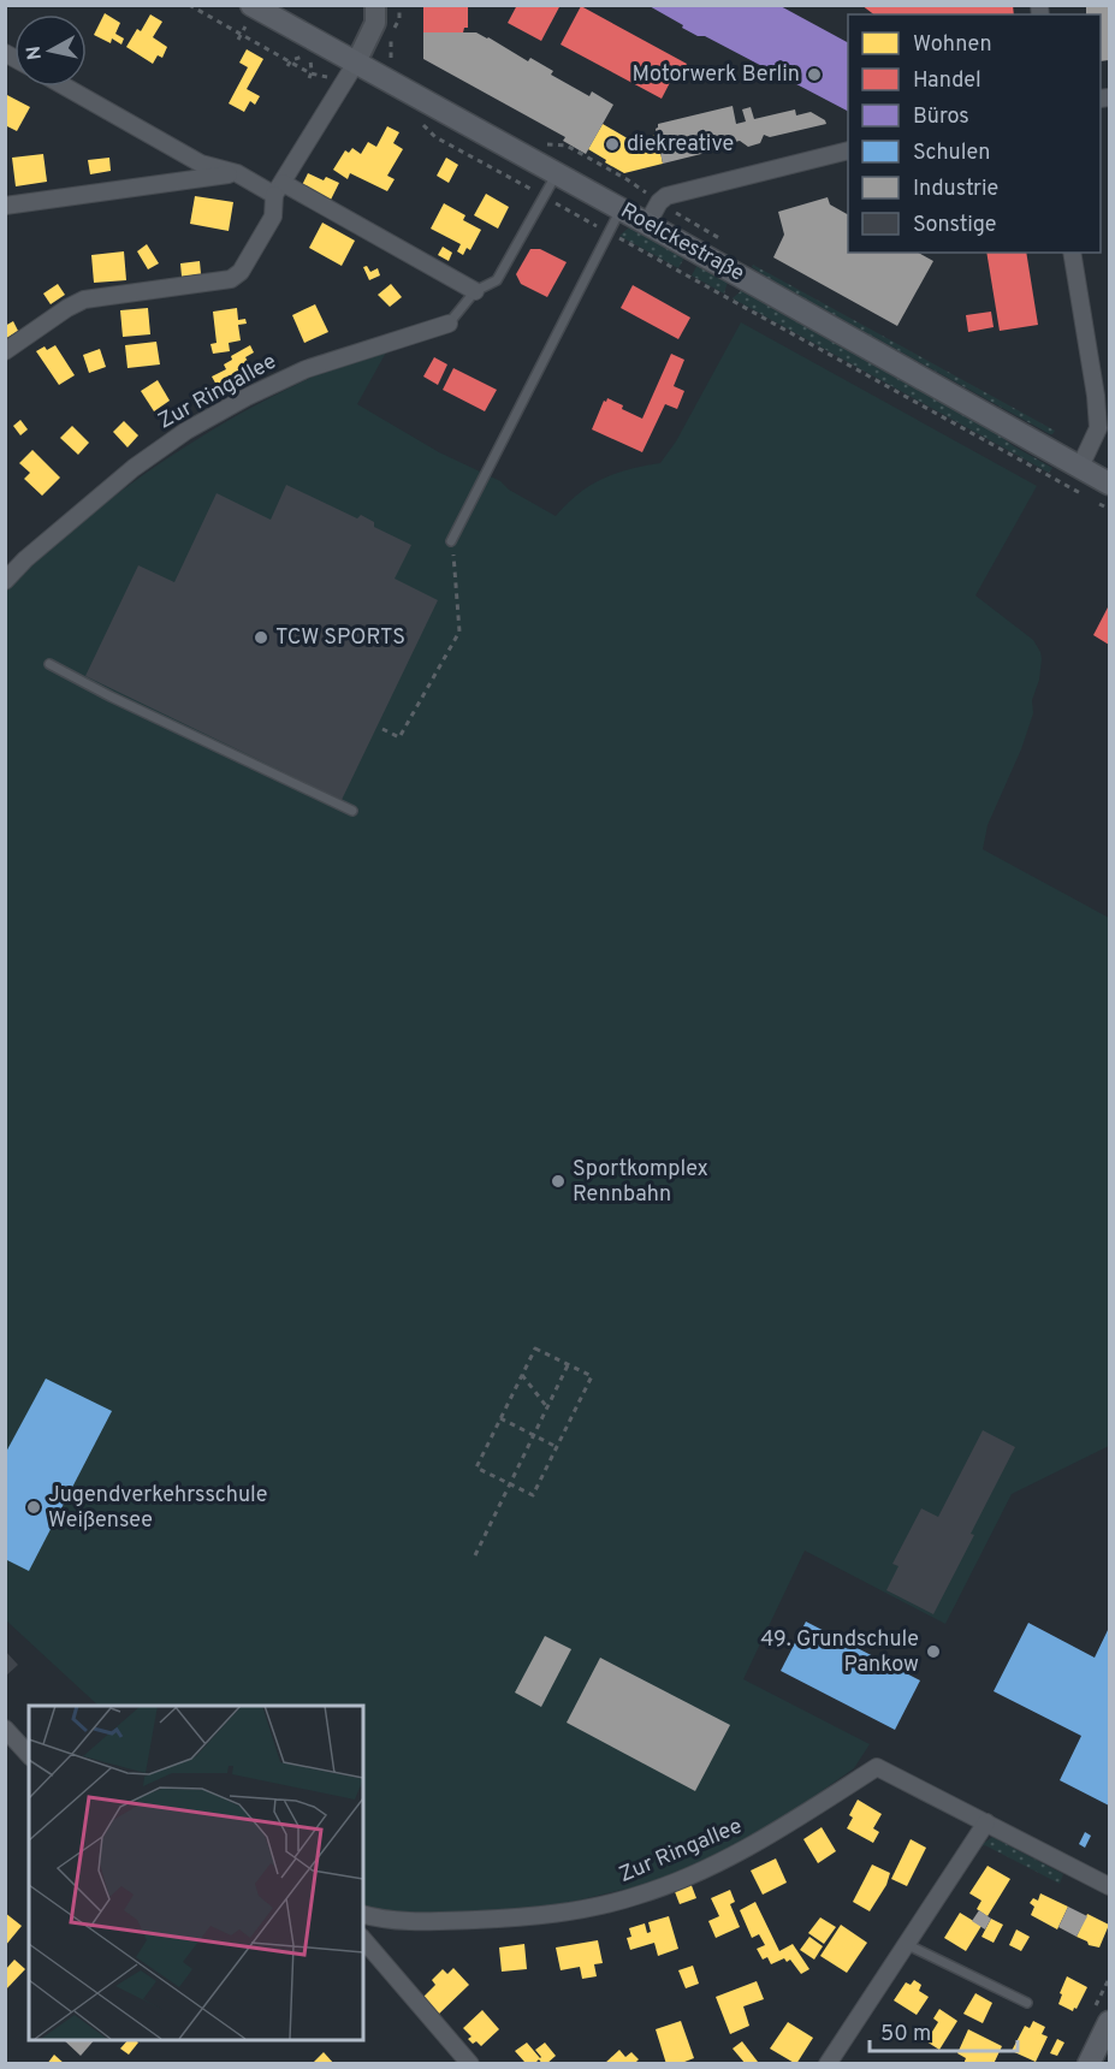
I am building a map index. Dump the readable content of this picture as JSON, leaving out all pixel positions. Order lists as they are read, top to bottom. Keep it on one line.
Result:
{"streets":{"main road":["Roelckestraße"],"street":["Zur Ringallee"]},"crossings":[["Roelckestraße","Zur Ringallee"]],"places":["Motorwerk Berlin","diekreative","TCW SPORTS","Sportkomplex Rennbahn","Jugendverkehrsschule Weißensee","49. Grundschule Pankow"],"legend":["Wohnen","Handel","Büros","Schulen","Industrie","Sonstige"],"scale_bar":"50 m","north":"left"}
